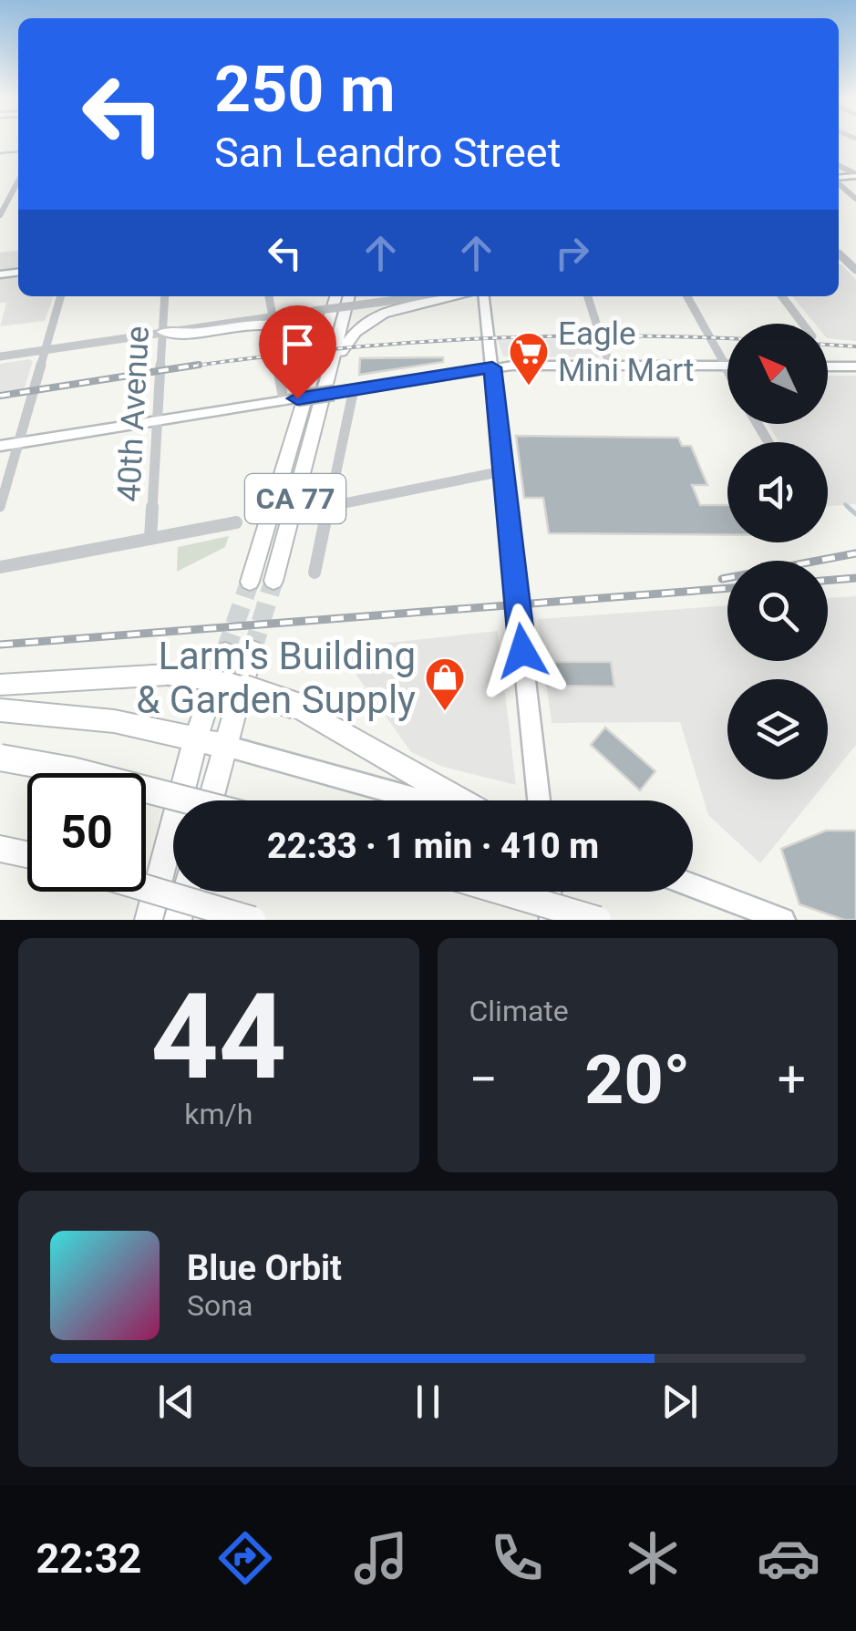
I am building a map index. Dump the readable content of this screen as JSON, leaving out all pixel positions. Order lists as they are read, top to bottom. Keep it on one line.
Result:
{"streets":{"highway":["CA 77"],"street":["40th Avenue"]},"places":{"supermarket":["Eagle Mini Mart"],"shop":["Larm's Building & Garden Supply"]},"north":"top left","page":{"turn":["250 m","San Leandro Street"],"limit":"50","trip":"22:33 · 1 min · 410 m","tile":[["44","km/h"],"Climate"],"heat":["−","20°","+"],"song":["Blue Orbit","Sona"],"tabs":"22:32"}}
